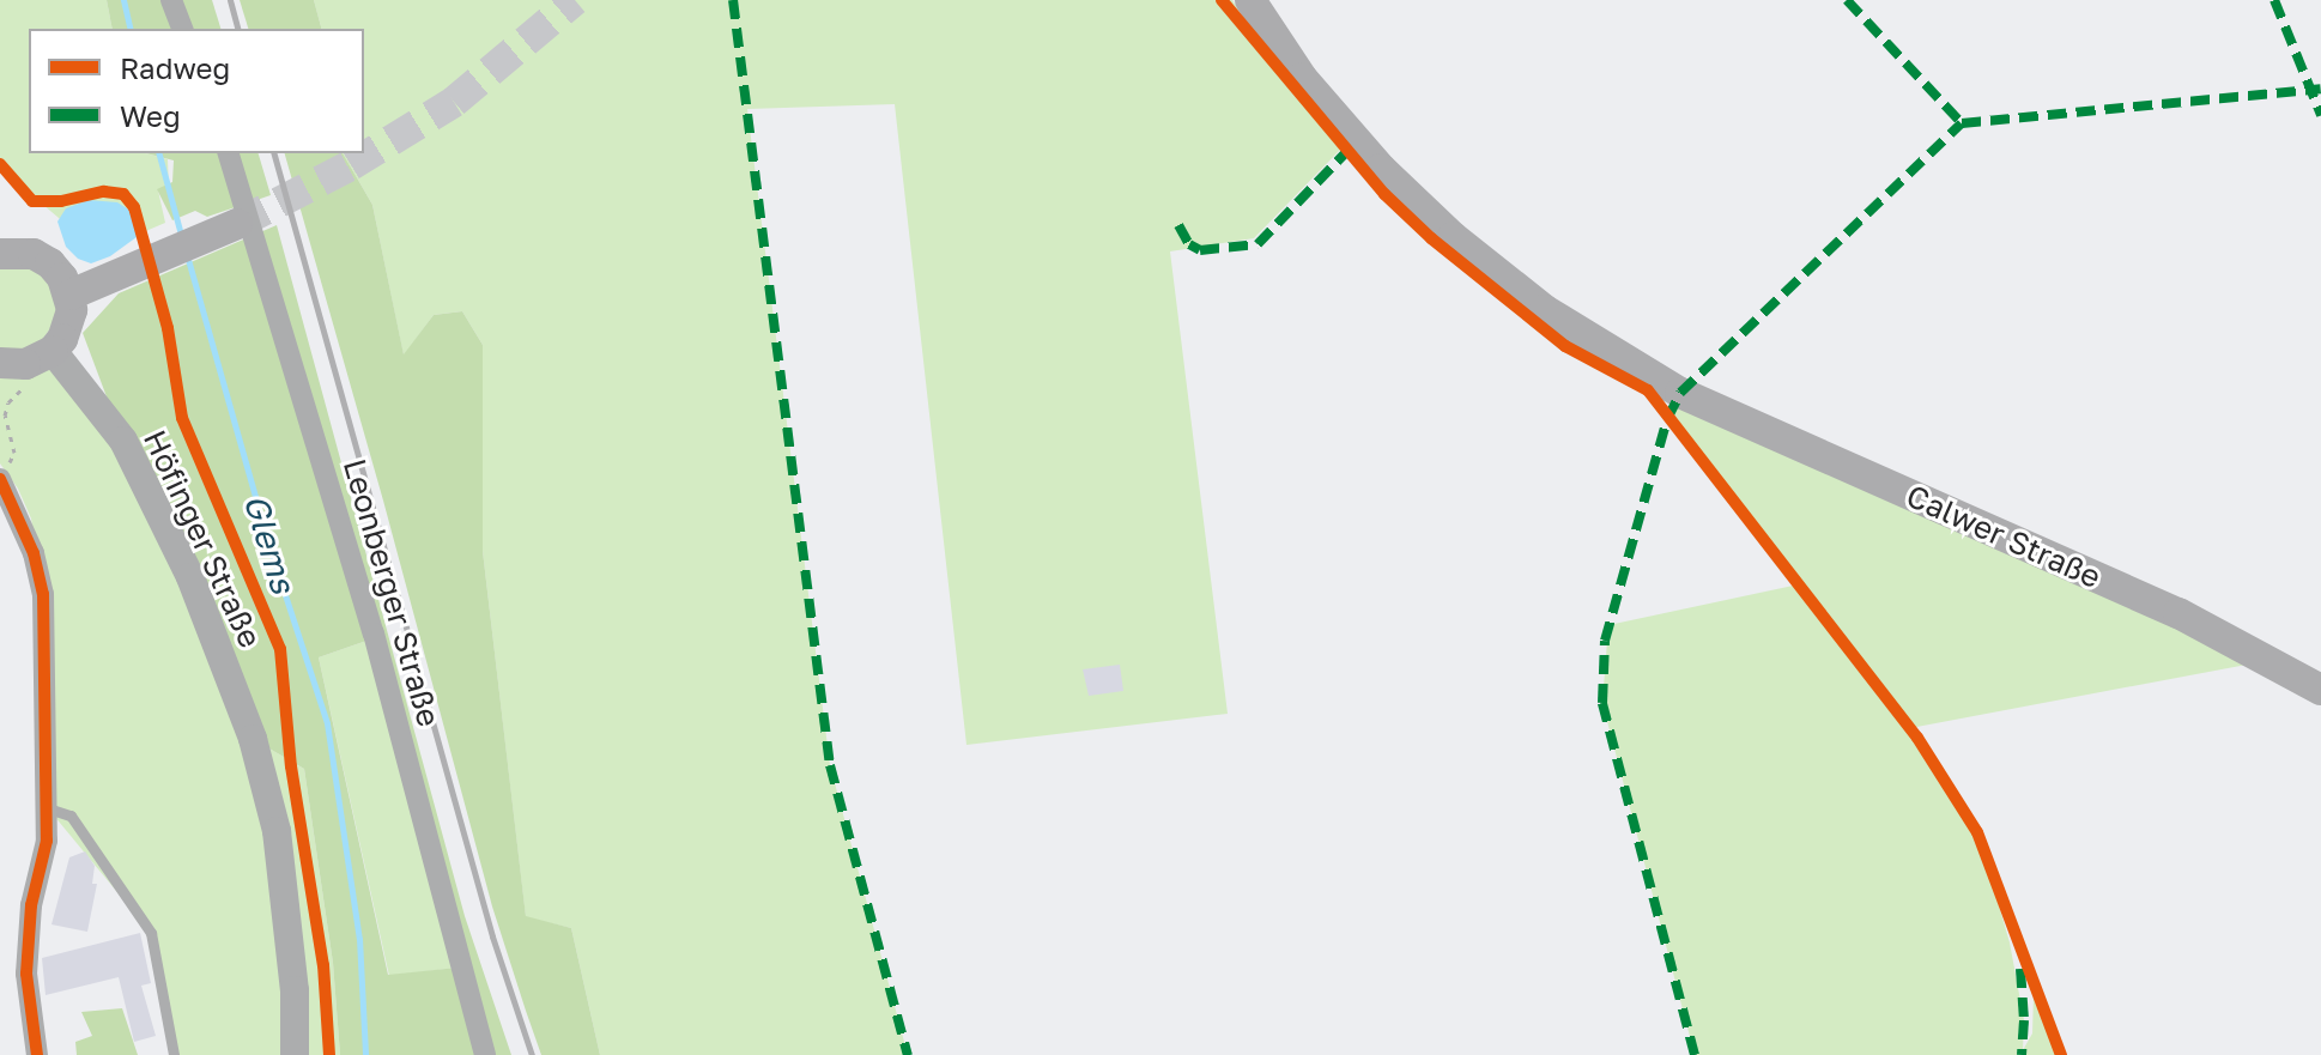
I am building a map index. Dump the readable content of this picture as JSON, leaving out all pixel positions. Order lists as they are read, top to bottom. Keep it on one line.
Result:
{"streets":{"main road":["Calwer Straße"],"street":["Höfinger Straße","Leonberger Straße"]},"water":["Glems"],"legend":["Radweg","Weg"]}
